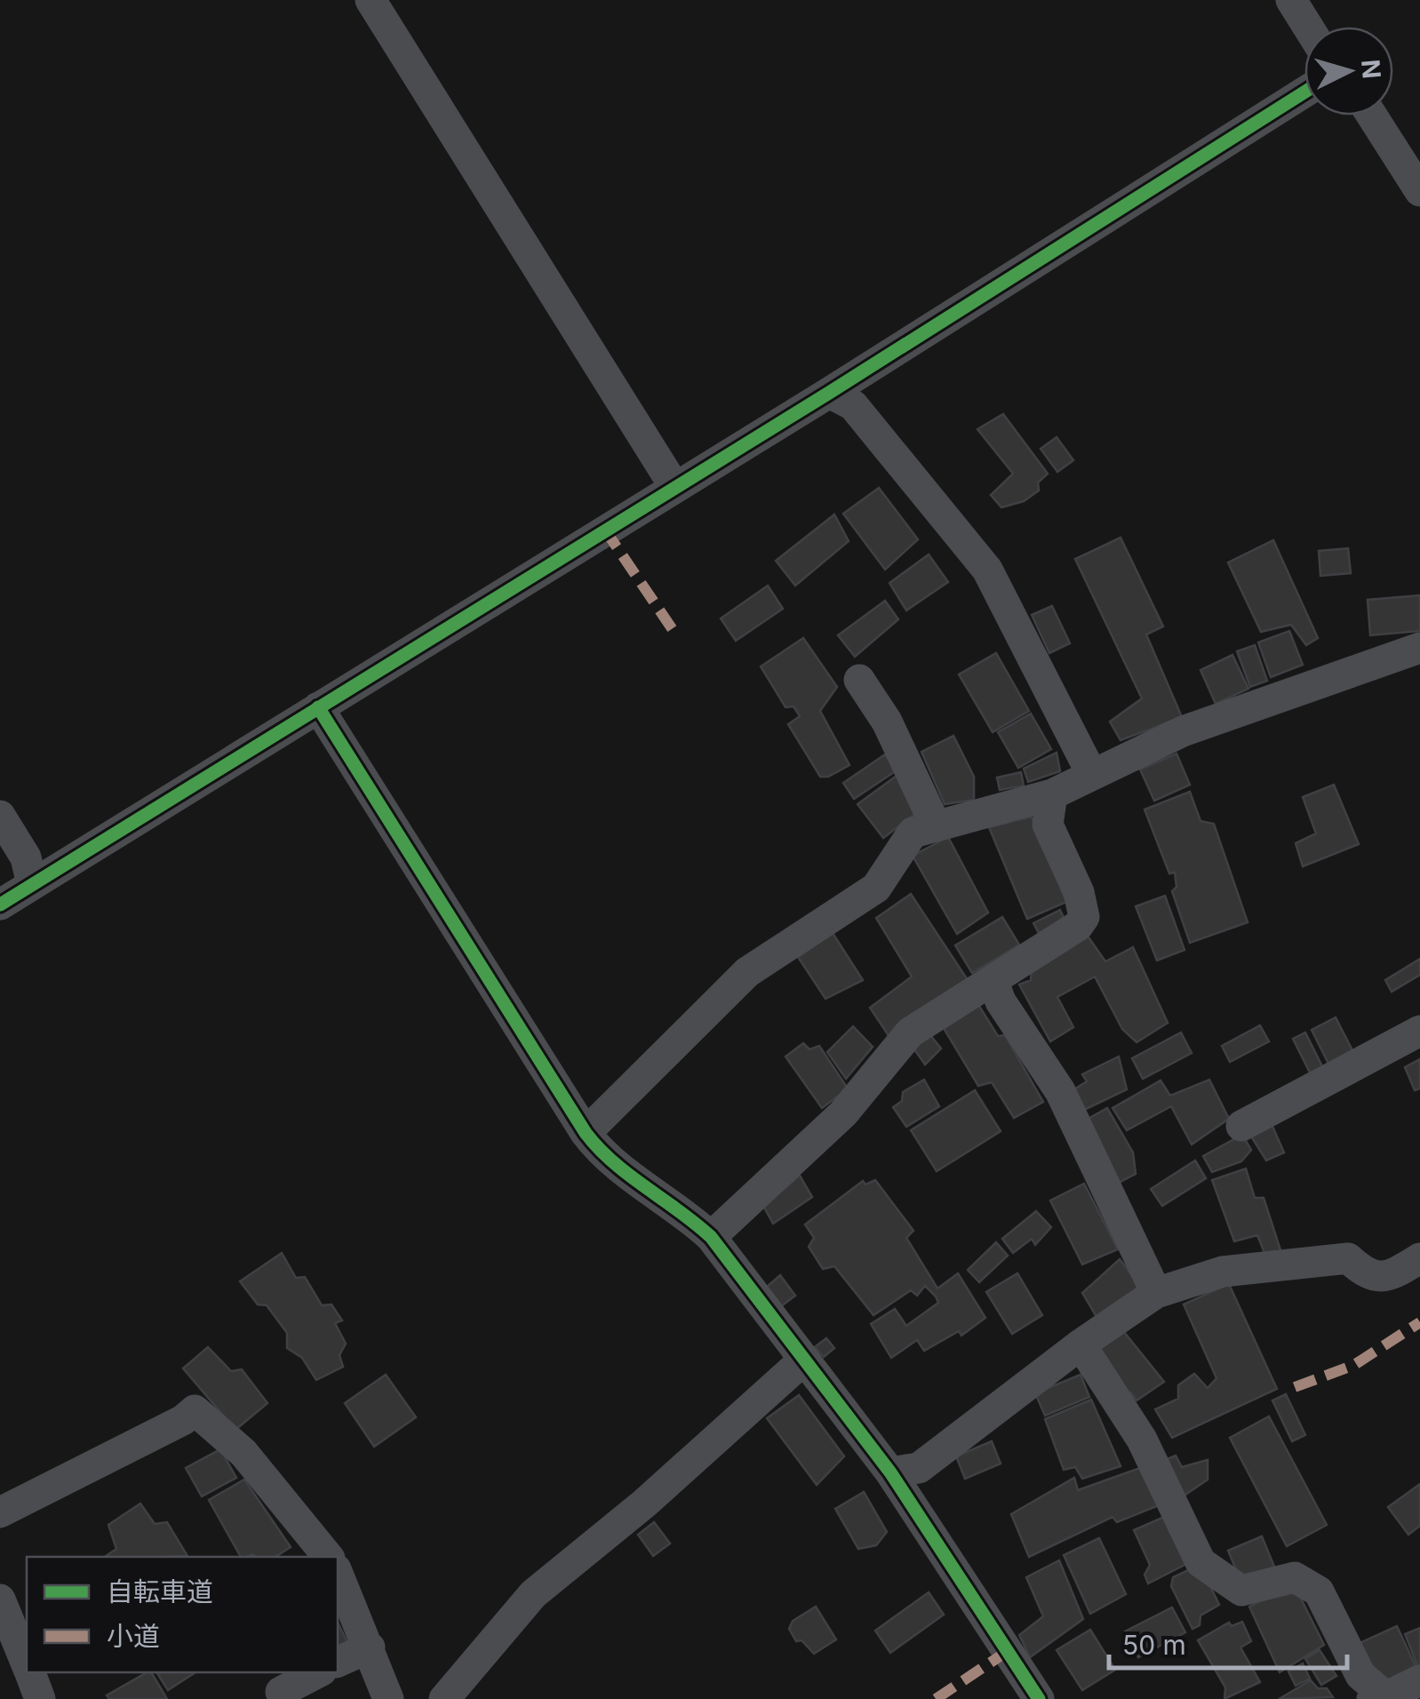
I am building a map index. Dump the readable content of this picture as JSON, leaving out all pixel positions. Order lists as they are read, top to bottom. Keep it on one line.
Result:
{"legend":["自転車道","小道"],"scale_bar":"50 m","north":"right"}
